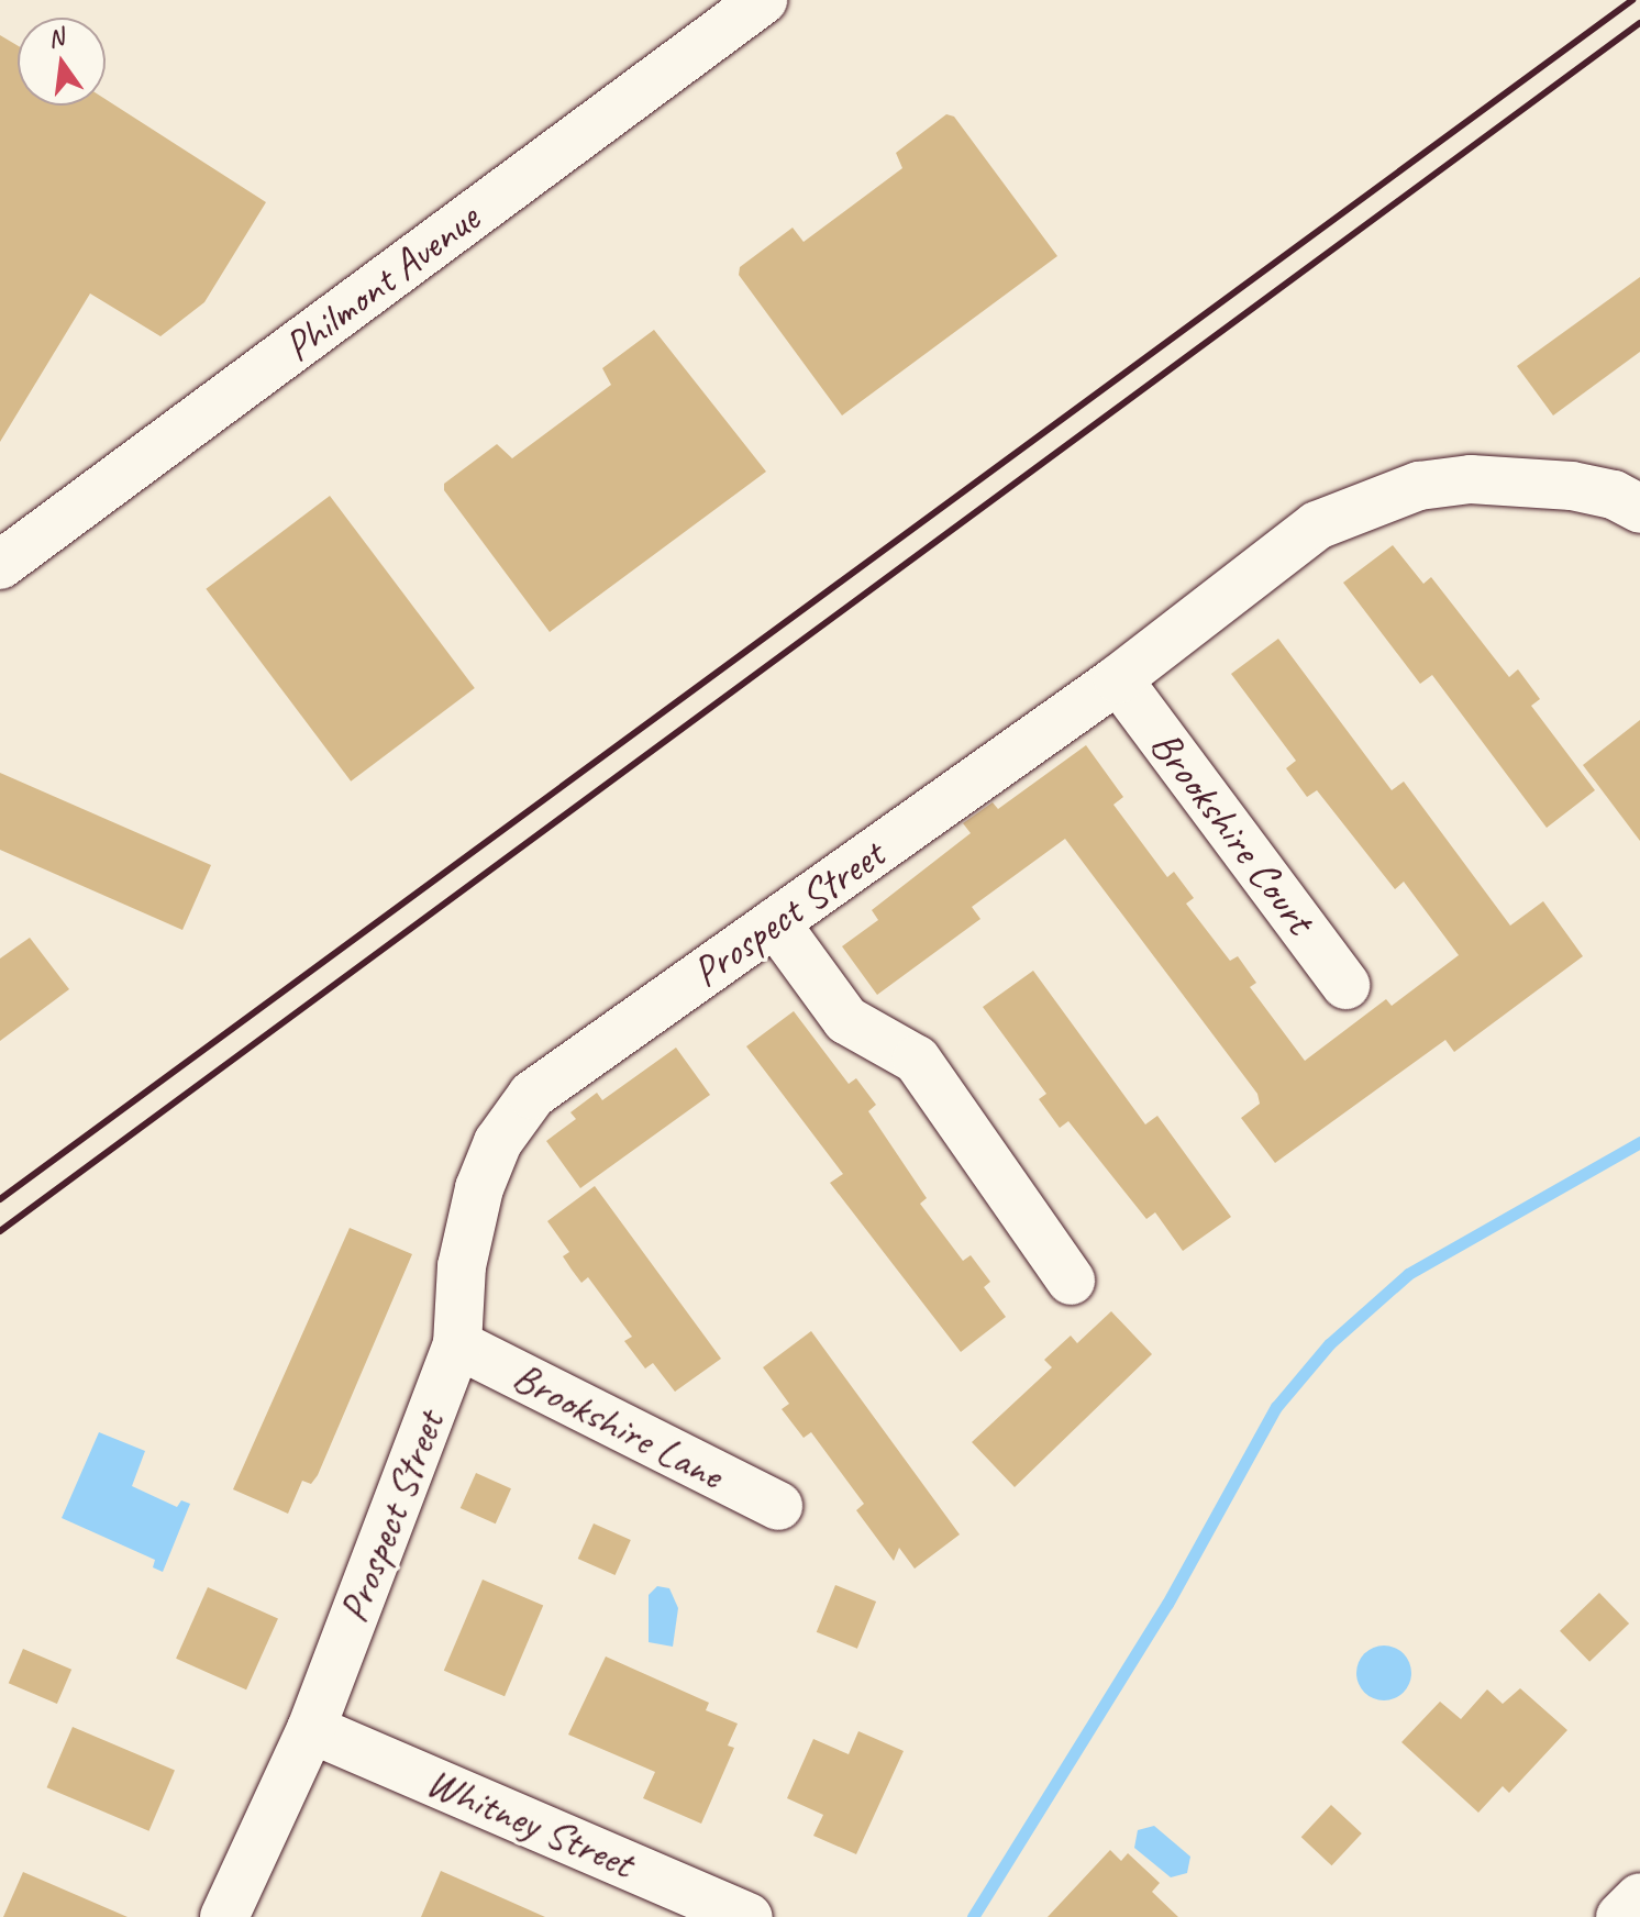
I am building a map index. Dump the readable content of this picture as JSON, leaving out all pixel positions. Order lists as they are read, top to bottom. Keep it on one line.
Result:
{"streets":{"street":["Philmont Avenue","Brookshire Court","Prospect Street","Brookshire Lane","Whitney Street"]},"crossings":[["Brookshire Court","Prospect Street"],["Prospect Street","Brookshire Lane"],["Prospect Street","Whitney Street"]],"north":"top"}
